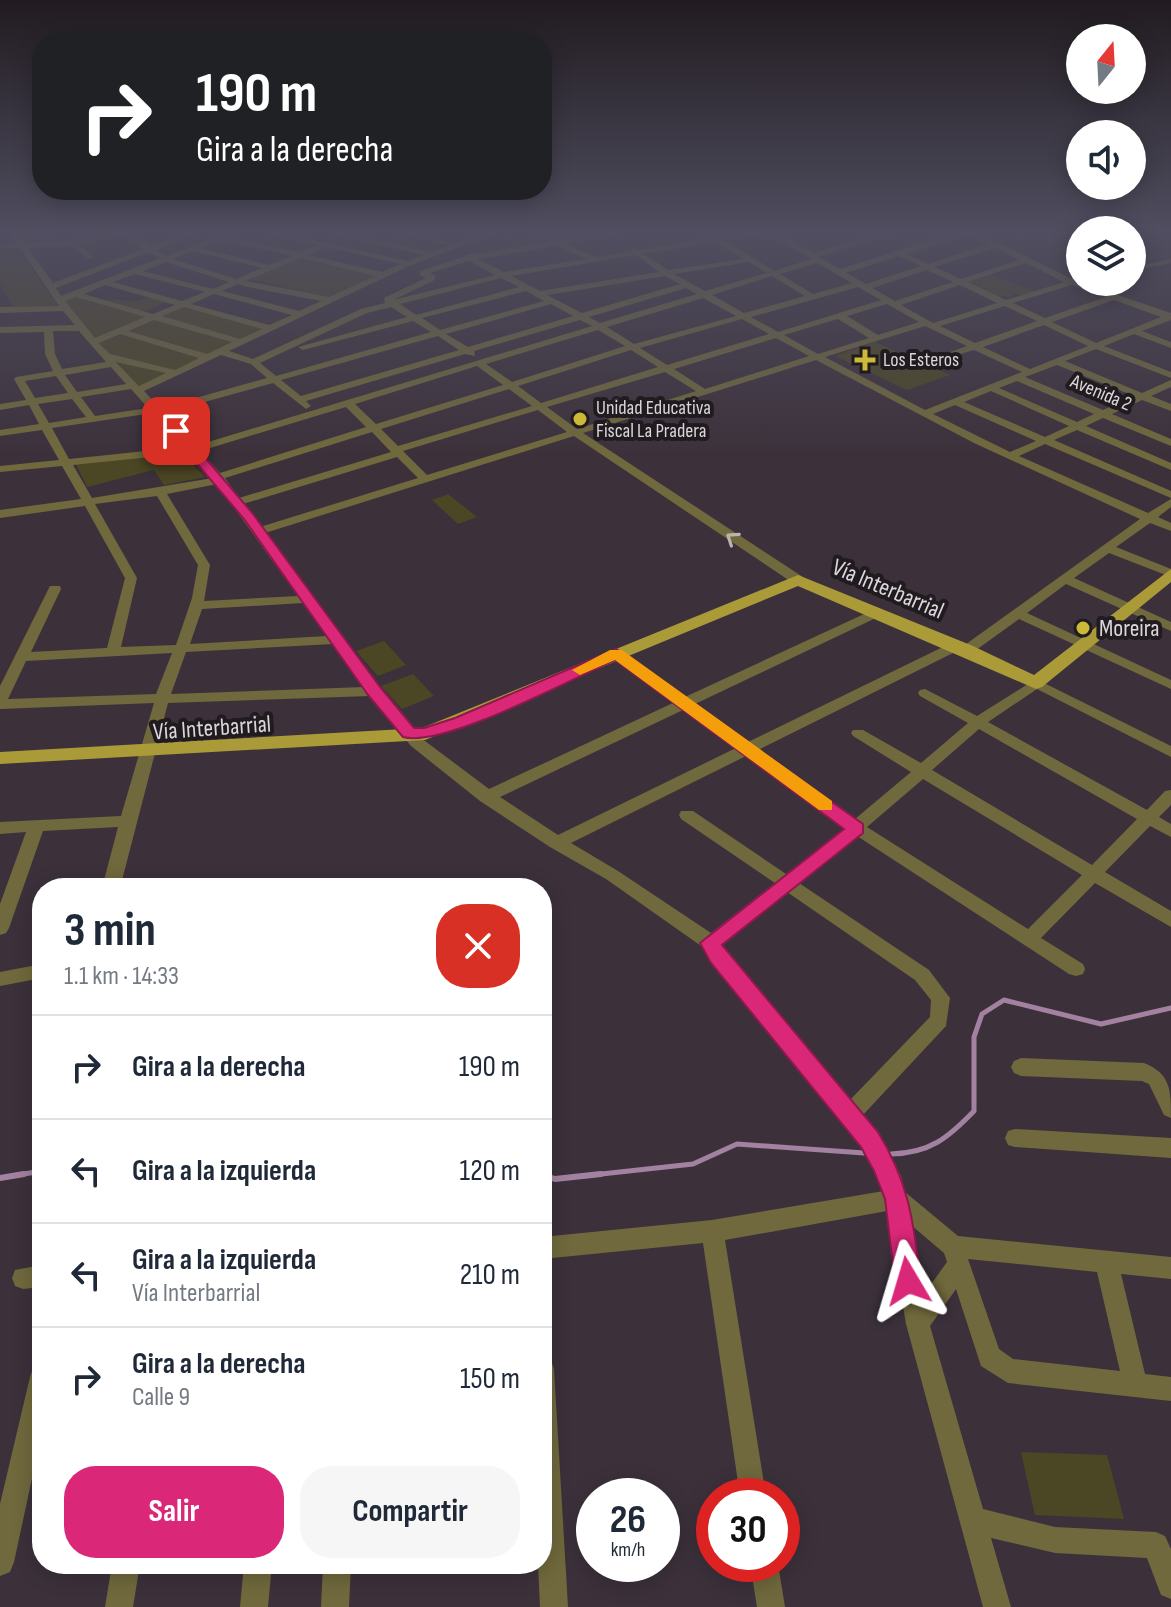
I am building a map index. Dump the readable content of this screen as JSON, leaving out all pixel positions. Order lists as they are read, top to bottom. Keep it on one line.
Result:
{"streets":{"main road":["Vía Interbarrial"],"street":["Avenida 2"]},"places":{"health":["Los Esteros"],"other":["Unidad Educativa Fiscal La Pradera","Moreira"]},"north":"top","page":{"turn":["190 m","Gira a la derecha"],"heading":["3 min","1.1 km · 14:33"],"list":[{"name":"Gira a la derecha","value":"190 m"},{"name":"Gira a la izquierda","value":"120 m"},{"name":"Gira a la izquierda","note":"Vía Interbarrial","value":"210 m"},{"name":"Gira a la derecha","note":"Calle 9","value":"150 m"}],"buttons":["Salir","Compartir"],"speed":"26 km/h","limit":"30"}}
